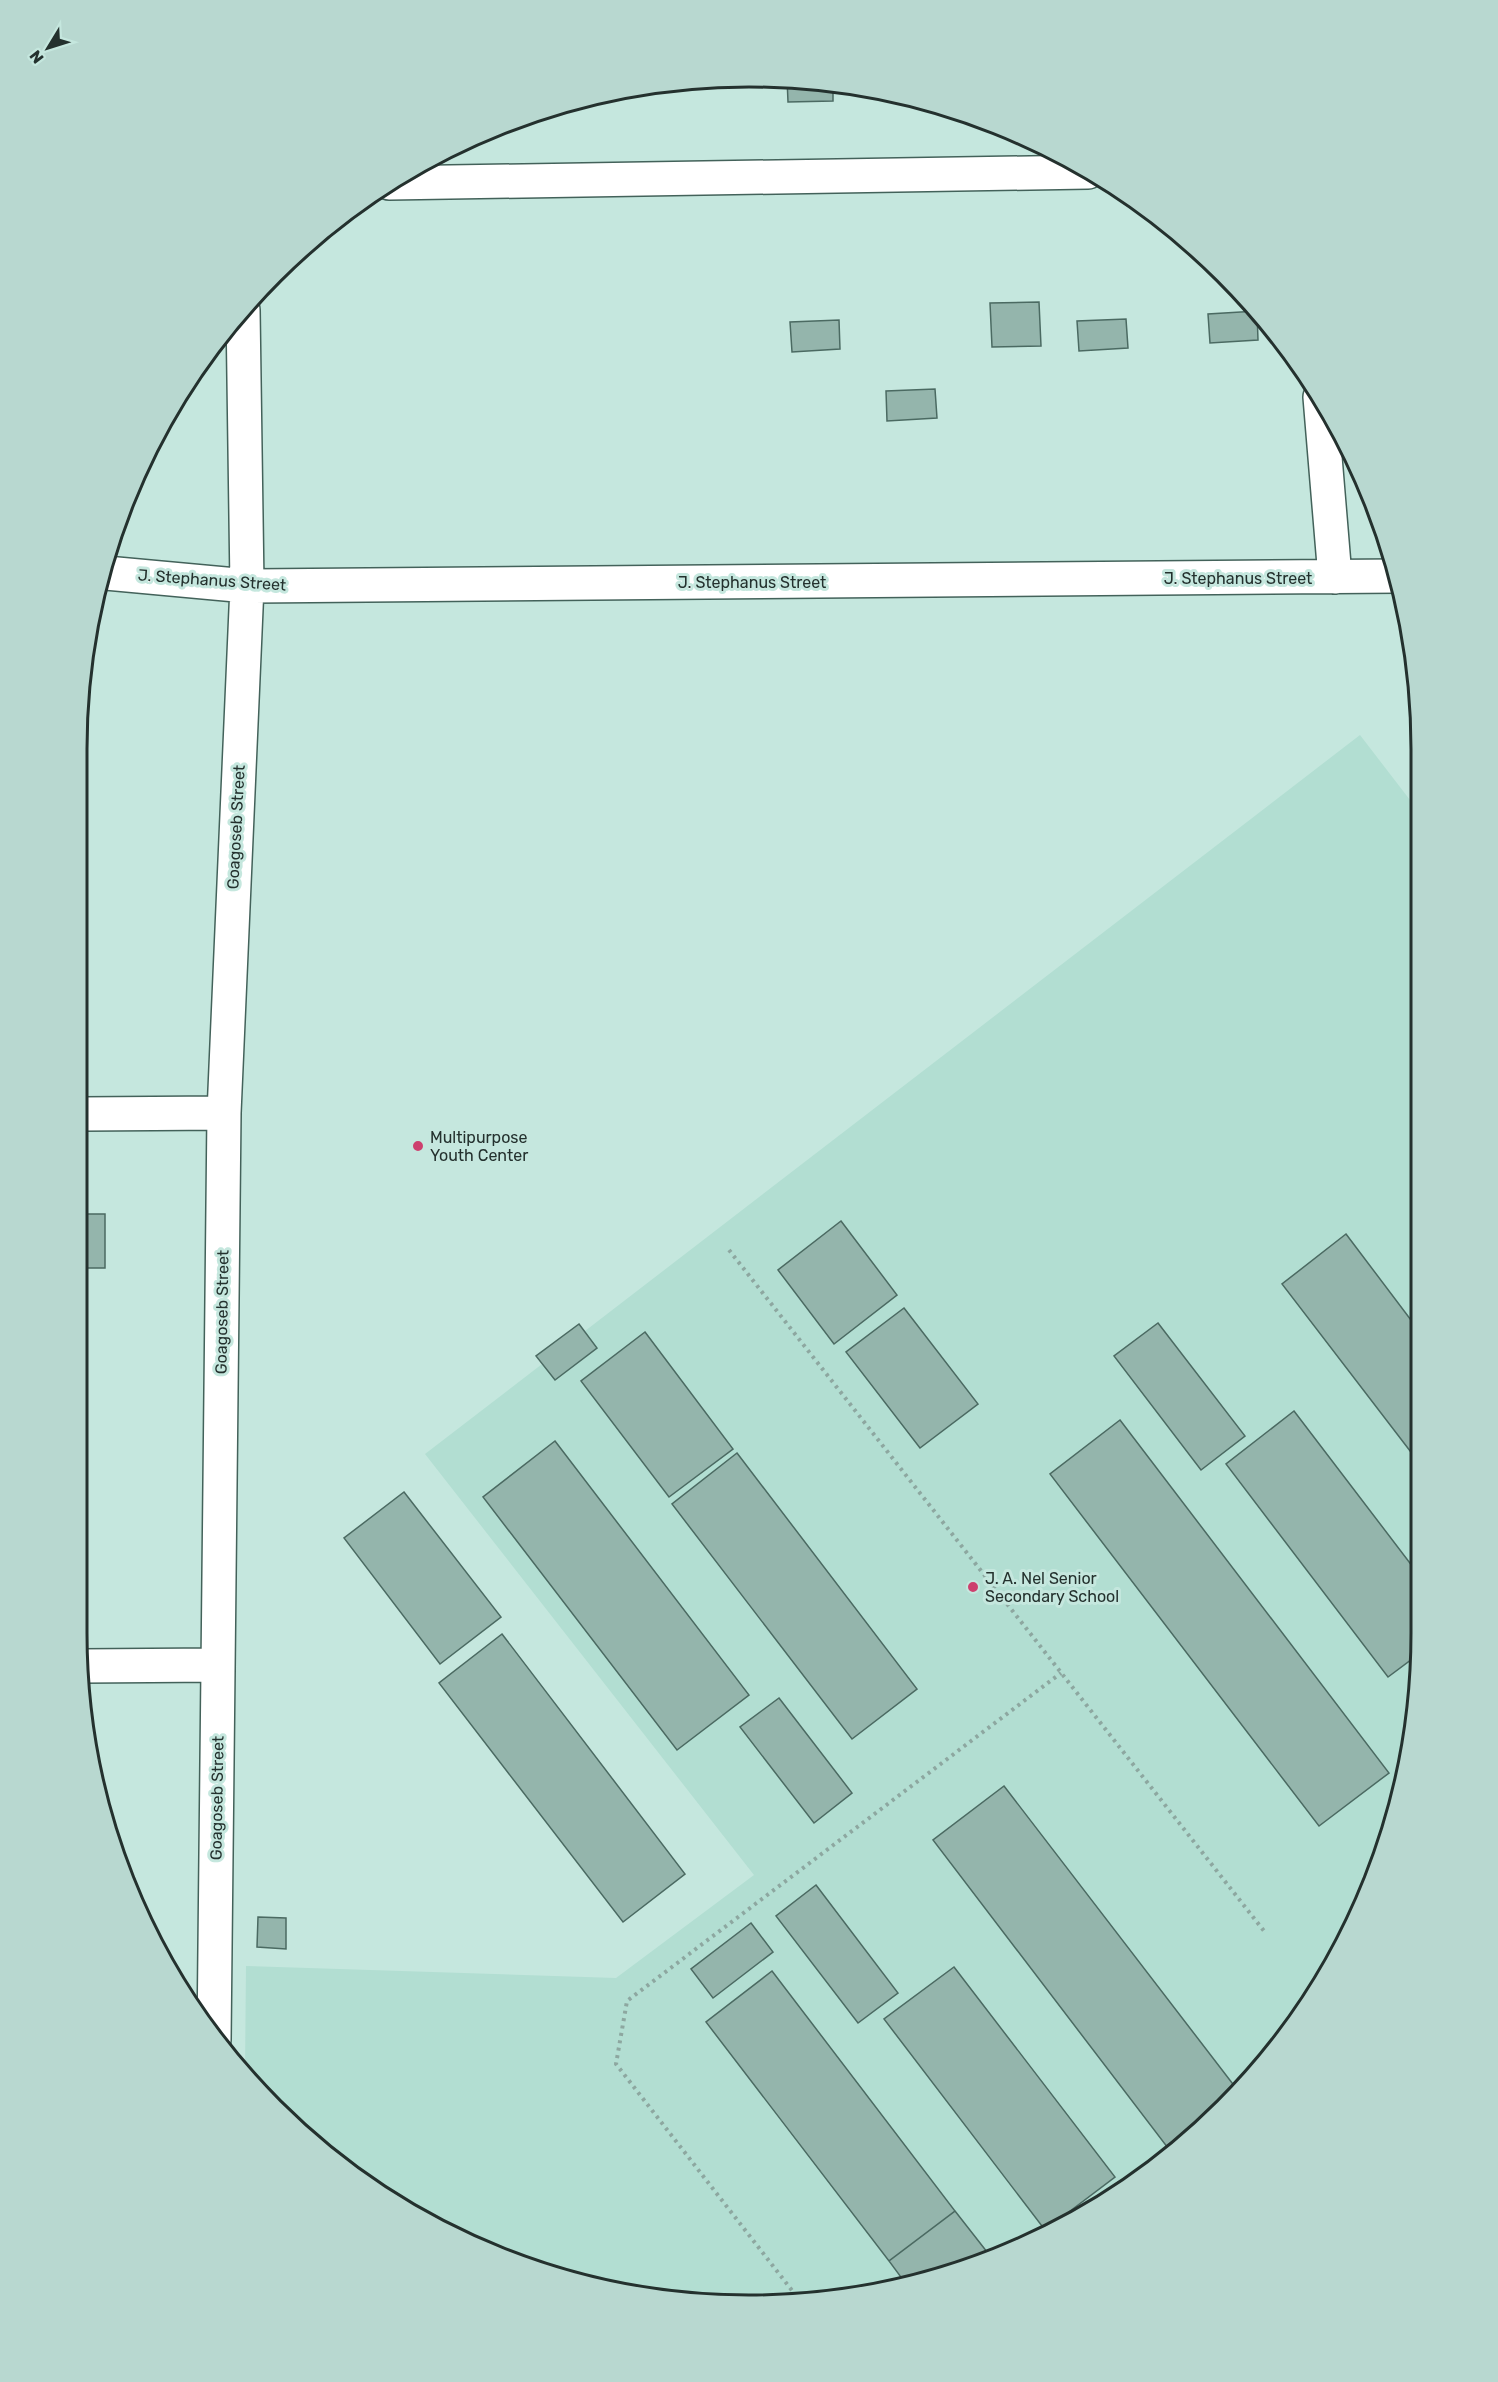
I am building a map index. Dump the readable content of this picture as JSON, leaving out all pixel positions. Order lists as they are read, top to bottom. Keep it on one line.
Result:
{"streets":{"street":["J. Stephanus Street","Goagoseb Street"]},"crossings":[["J. Stephanus Street","Goagoseb Street"]],"places":["Multipurpose Youth Center","J. A. Nel Senior Secondary School"],"north":"bottom left"}
